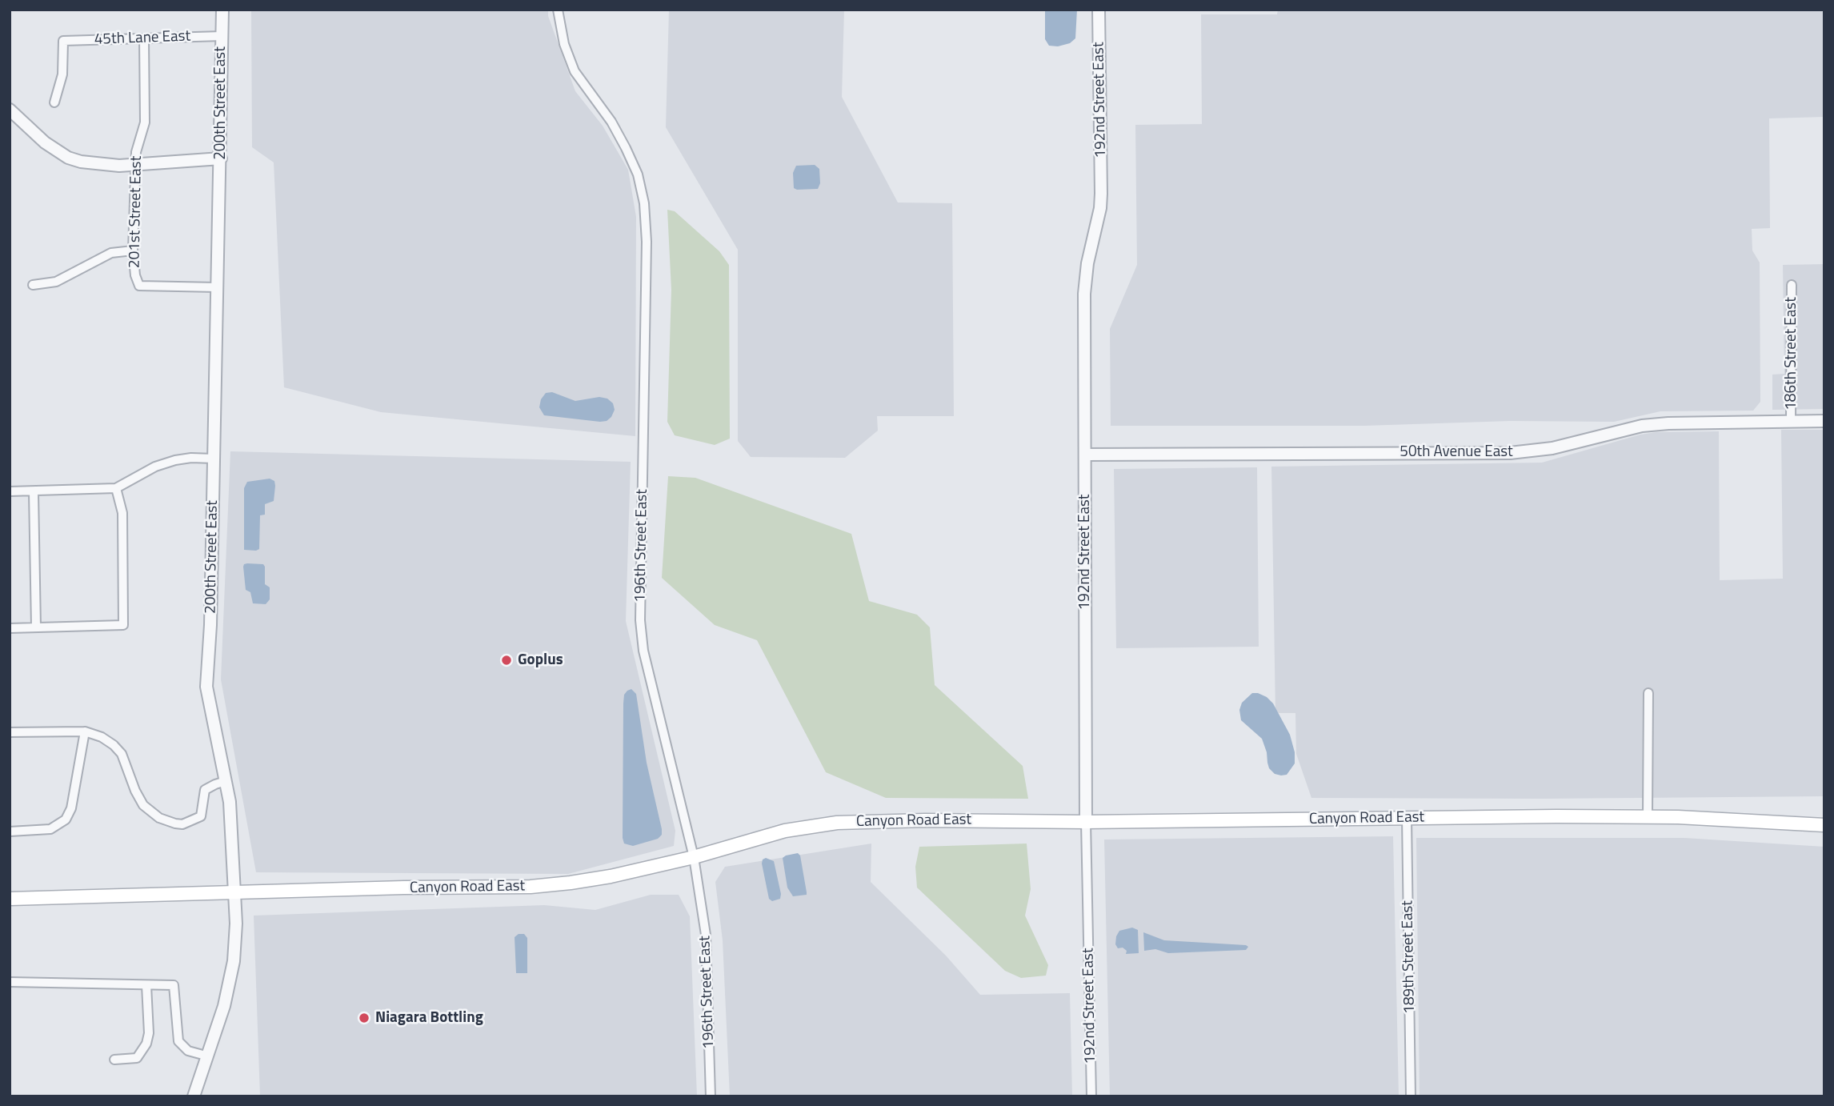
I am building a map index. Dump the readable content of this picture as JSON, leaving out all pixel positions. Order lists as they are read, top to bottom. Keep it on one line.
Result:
{"streets":{"main road":["Canyon Road East"],"street":["45th Lane East","192nd Street East","200th Street East","201st Street East","186th Street East","50th Avenue East","196th Street East","189th Street East"]},"crossings":[["45th Lane East","200th Street East"],["45th Lane East","201st Street East"],["192nd Street East","50th Avenue East"],["192nd Street East","Canyon Road East"],["200th Street East","201st Street East"],["200th Street East","Canyon Road East"],["186th Street East","50th Avenue East"],["196th Street East","Canyon Road East"],["Canyon Road East","189th Street East"]],"places":["Goplus","Niagara Bottling"]}
